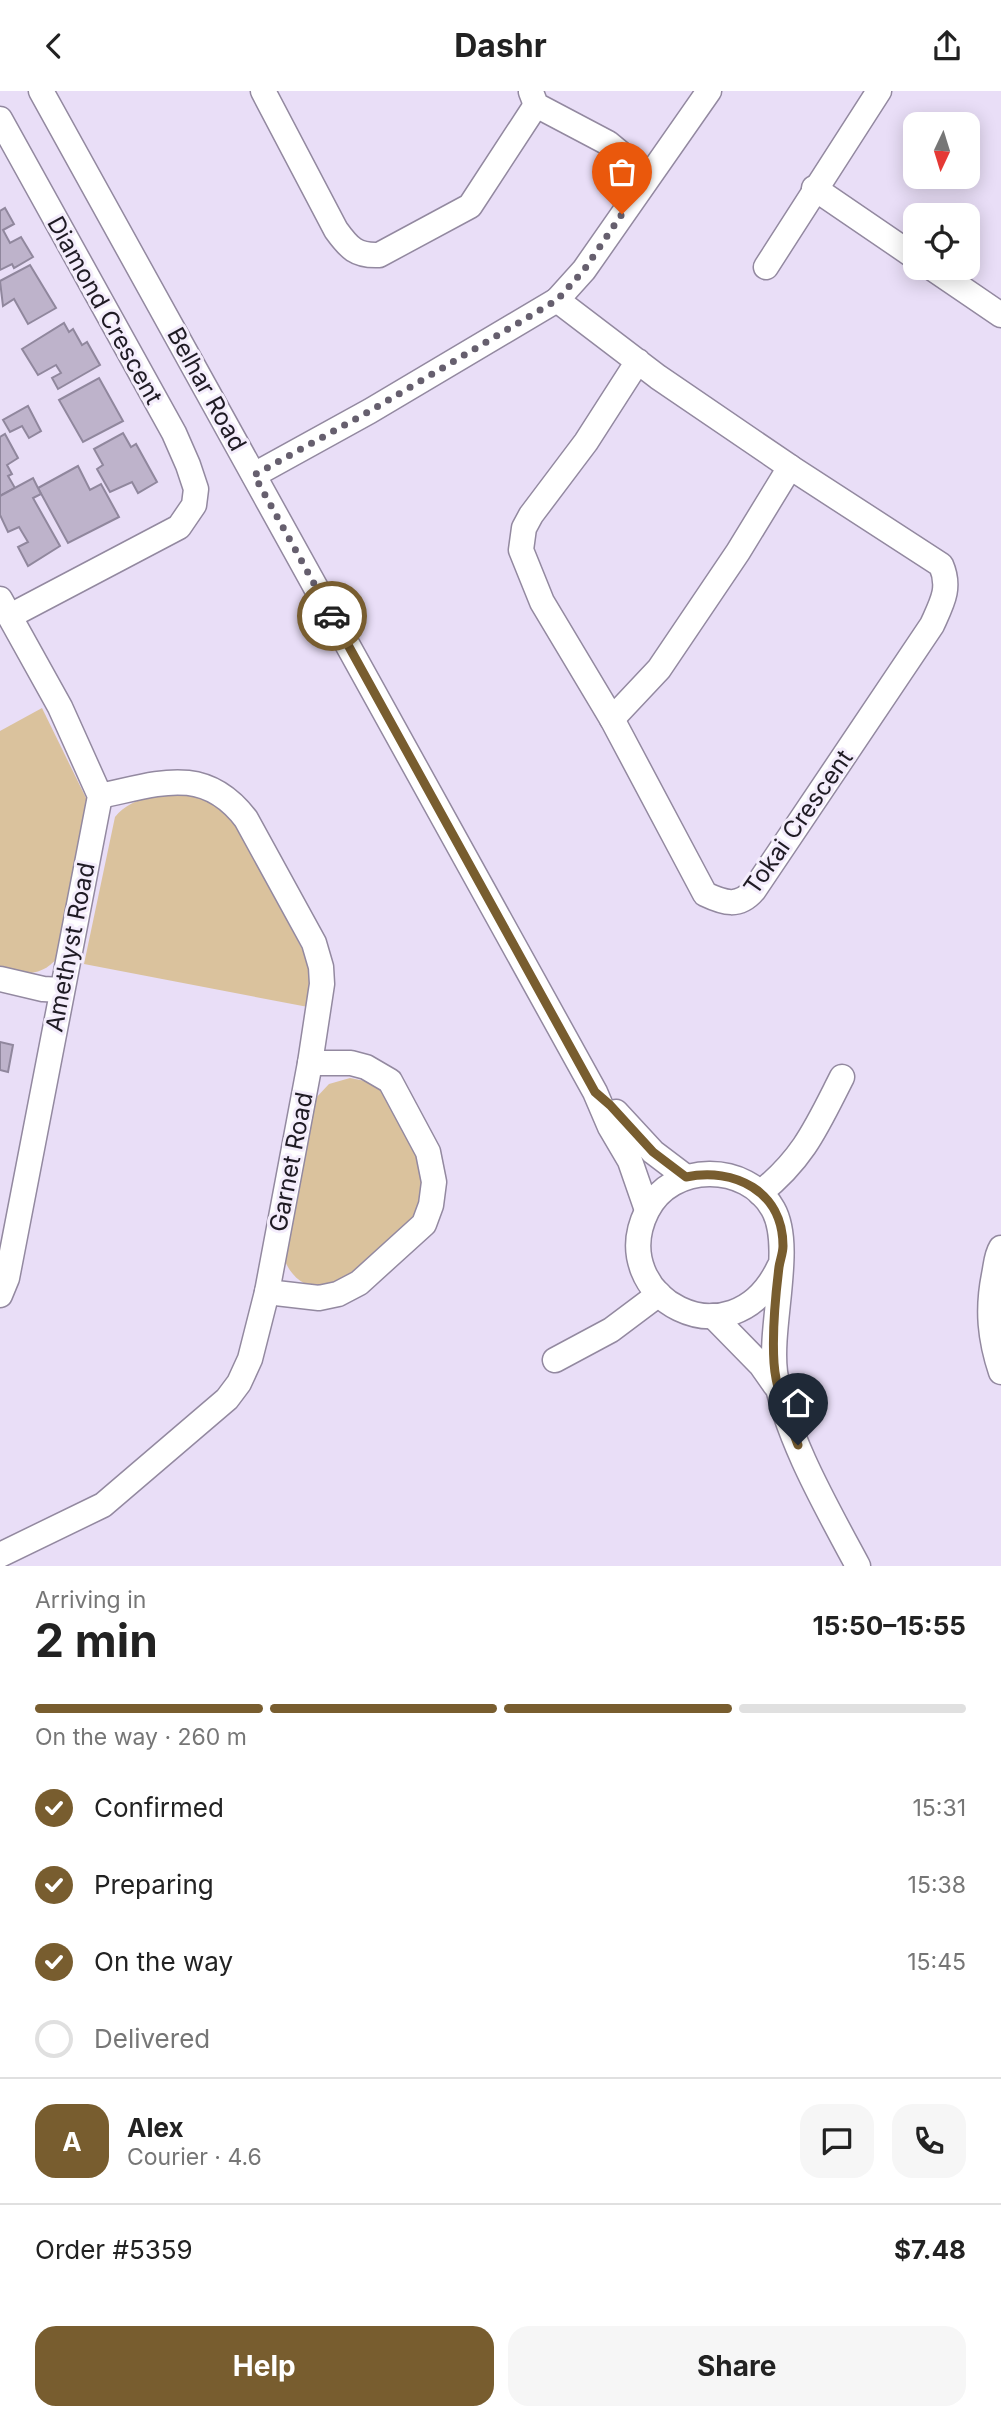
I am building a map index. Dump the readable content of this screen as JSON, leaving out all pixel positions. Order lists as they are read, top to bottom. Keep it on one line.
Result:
{"streets":{"street":["Diamond Crescent","Belhar Road","Tokai Crescent","Amethyst Road","Garnet Road"]},"crossings":[["Amethyst Road","Garnet Road"]],"north":"bottom","page":{"header":"Dashr","heading":["2 min","Arriving in","15:50–15:55"],"panel":["Alex","Courier · 4.6","Order #5359","$7.48"],"bar":"On the way · 260 m","list":[["Confirmed","15:31"],["Preparing","15:38"],["On the way","15:45"],"Delivered"],"round":"A","buttons":["Help","Share"]}}
